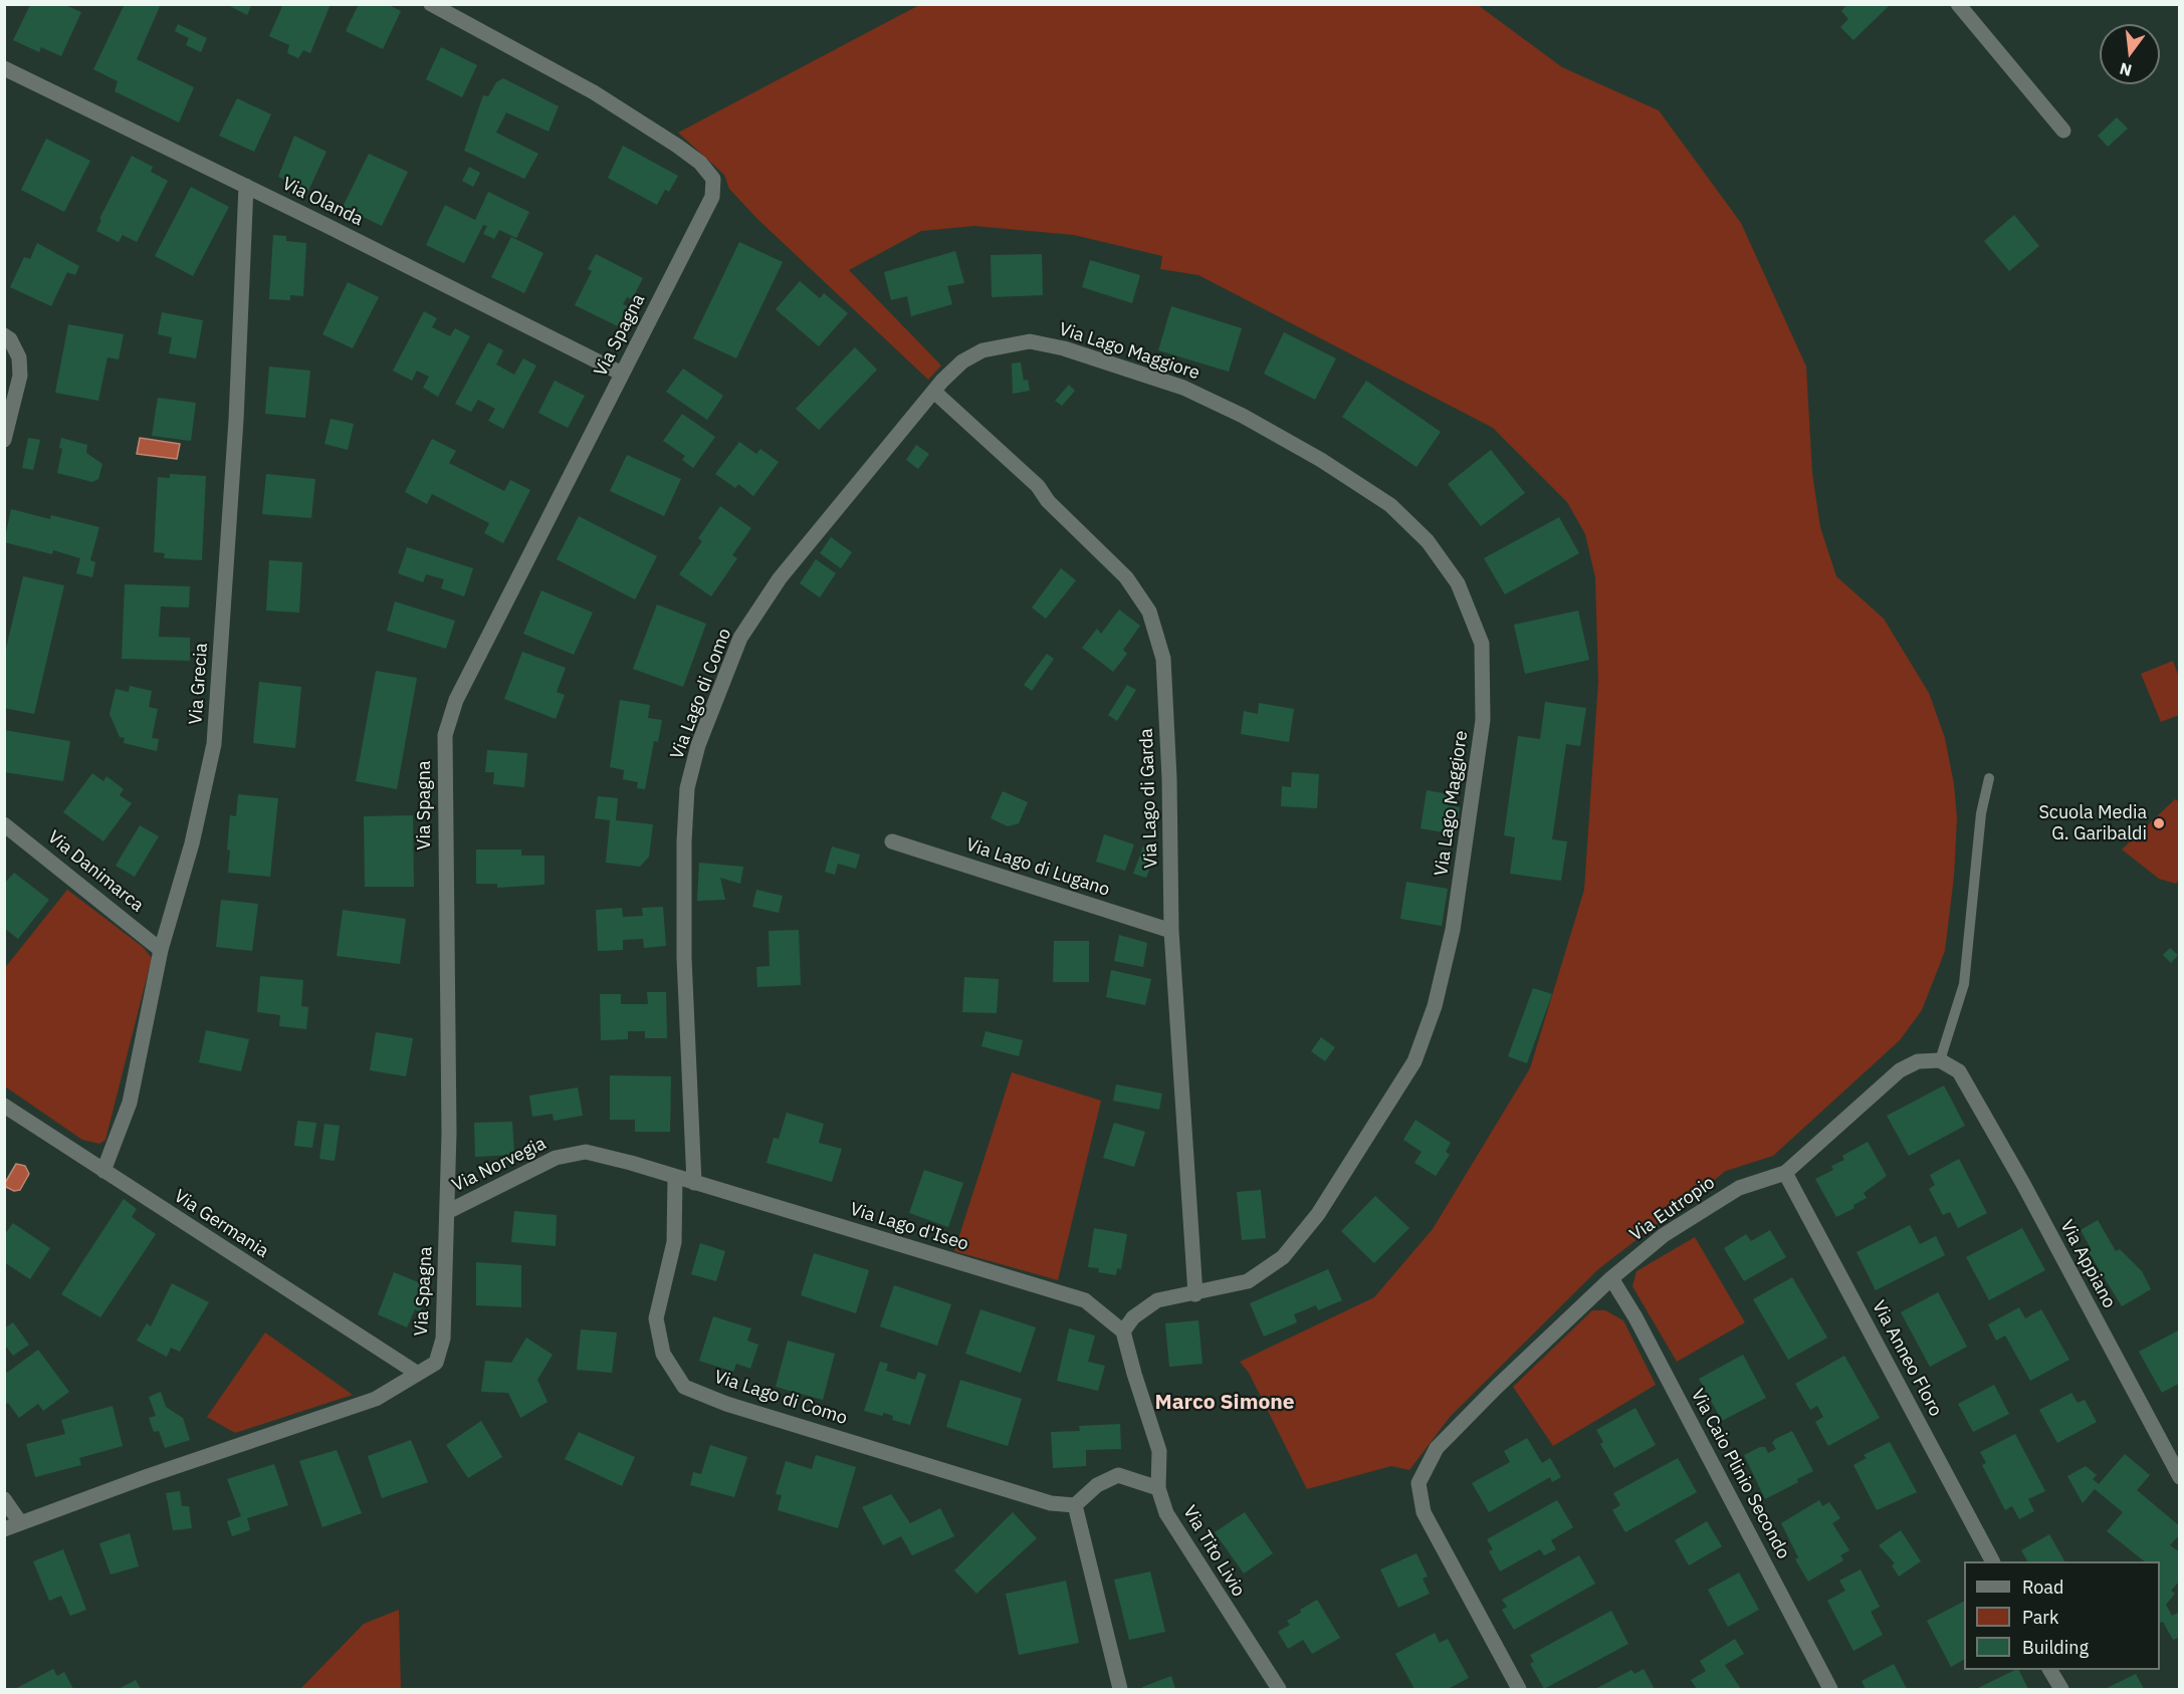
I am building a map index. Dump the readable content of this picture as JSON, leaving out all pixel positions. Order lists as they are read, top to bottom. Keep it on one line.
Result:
{"streets":{"street":["Via Olanda","Via Spagna","Via Lago Maggiore","Via Grecia","Via Lago di Como","Via Lago di Garda","Via Lago di Lugano","Via Danimarca","Via Norvegia","Via Eutropio","Via Germania","Via Lago d'Iseo","Via Appiano","Via Anneo Floro","Via Caio Plinio Secondo","Via Tito Livio"]},"crossings":[["Via Olanda","Via Spagna"],["Via Olanda","Via Grecia"],["Via Spagna","Via Norvegia"],["Via Spagna","Via Germania"],["Via Lago Maggiore","Via Lago di Como"],["Via Lago Maggiore","Via Lago di Garda"],["Via Lago Maggiore","Via Lago d'Iseo"],["Via Grecia","Via Danimarca"],["Via Grecia","Via Germania"],["Via Lago di Como","Via Lago di Garda"],["Via Lago di Como","Via Norvegia"],["Via Lago di Como","Via Lago d'Iseo"],["Via Lago di Garda","Via Lago di Lugano"],["Via Norvegia","Via Lago d'Iseo"],["Via Eutropio","Via Appiano"],["Via Eutropio","Via Anneo Floro"],["Via Eutropio","Via Caio Plinio Secondo"]],"districts":["Marco Simone"],"places":["Scuola Media G. Garibaldi"],"legend":["Road","Park","Building"],"north":"bottom"}
